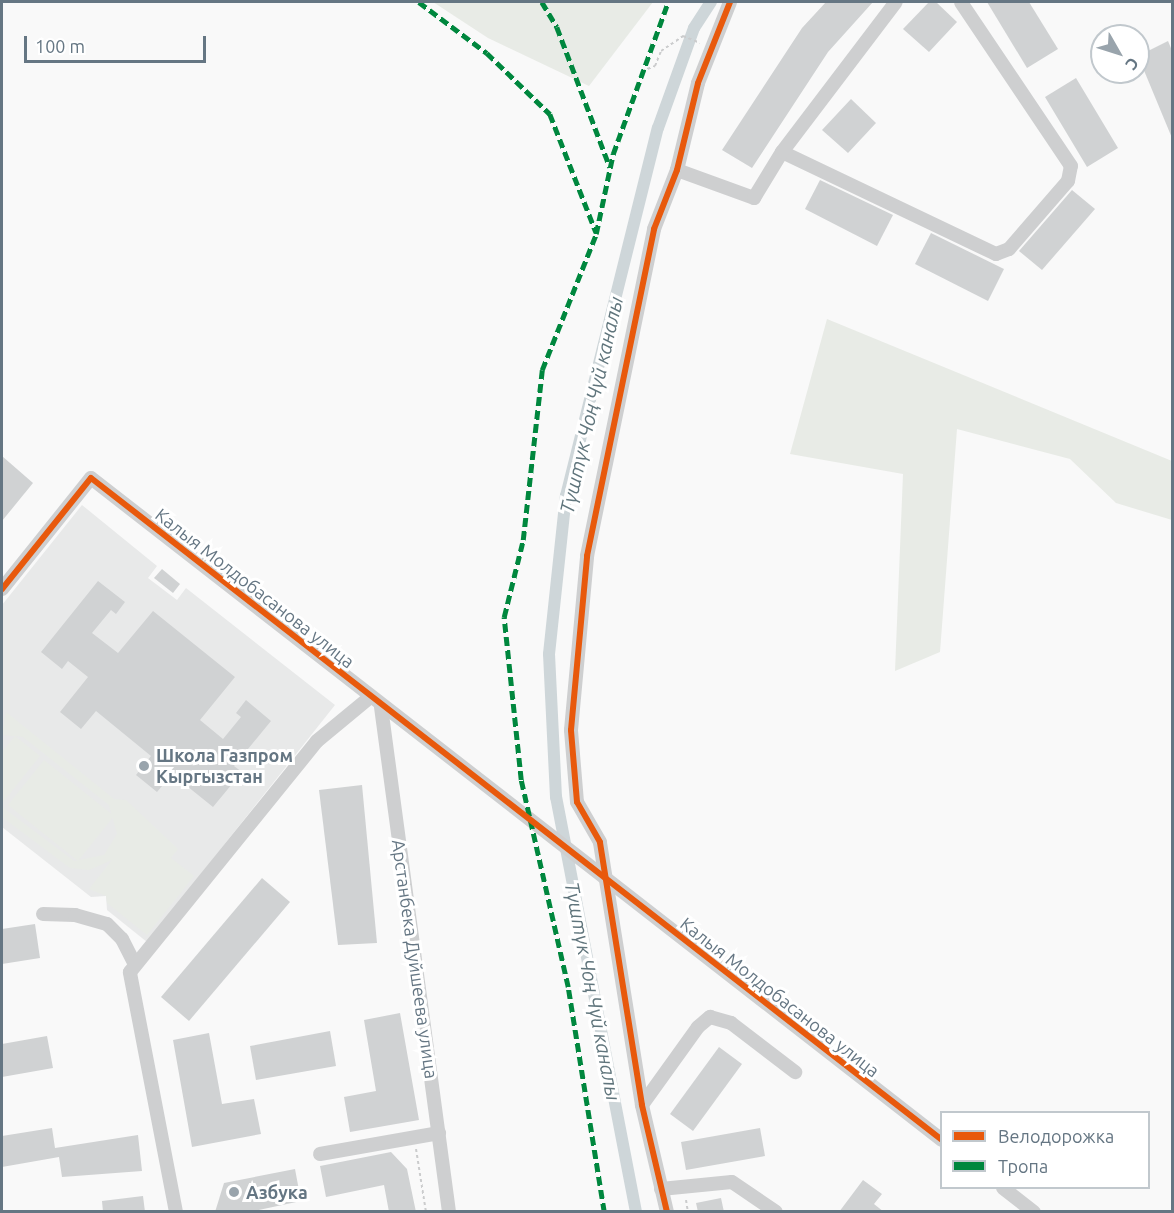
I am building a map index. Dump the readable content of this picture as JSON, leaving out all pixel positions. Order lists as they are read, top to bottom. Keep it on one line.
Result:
{"streets":{"street":["Калыя Молдобасанова улица","Арстанбека Дуйшеева улица"]},"crossings":[["Калыя Молдобасанова улица","Арстанбека Дуйшеева улица"]],"water":["Түштүк Чоң Чүй каналы"],"places":["Школа Газпром Кыргызстан","Азбука"],"legend":["Велодорожка","Тропа"],"scale_bar":"100 m","north":"bottom right"}
